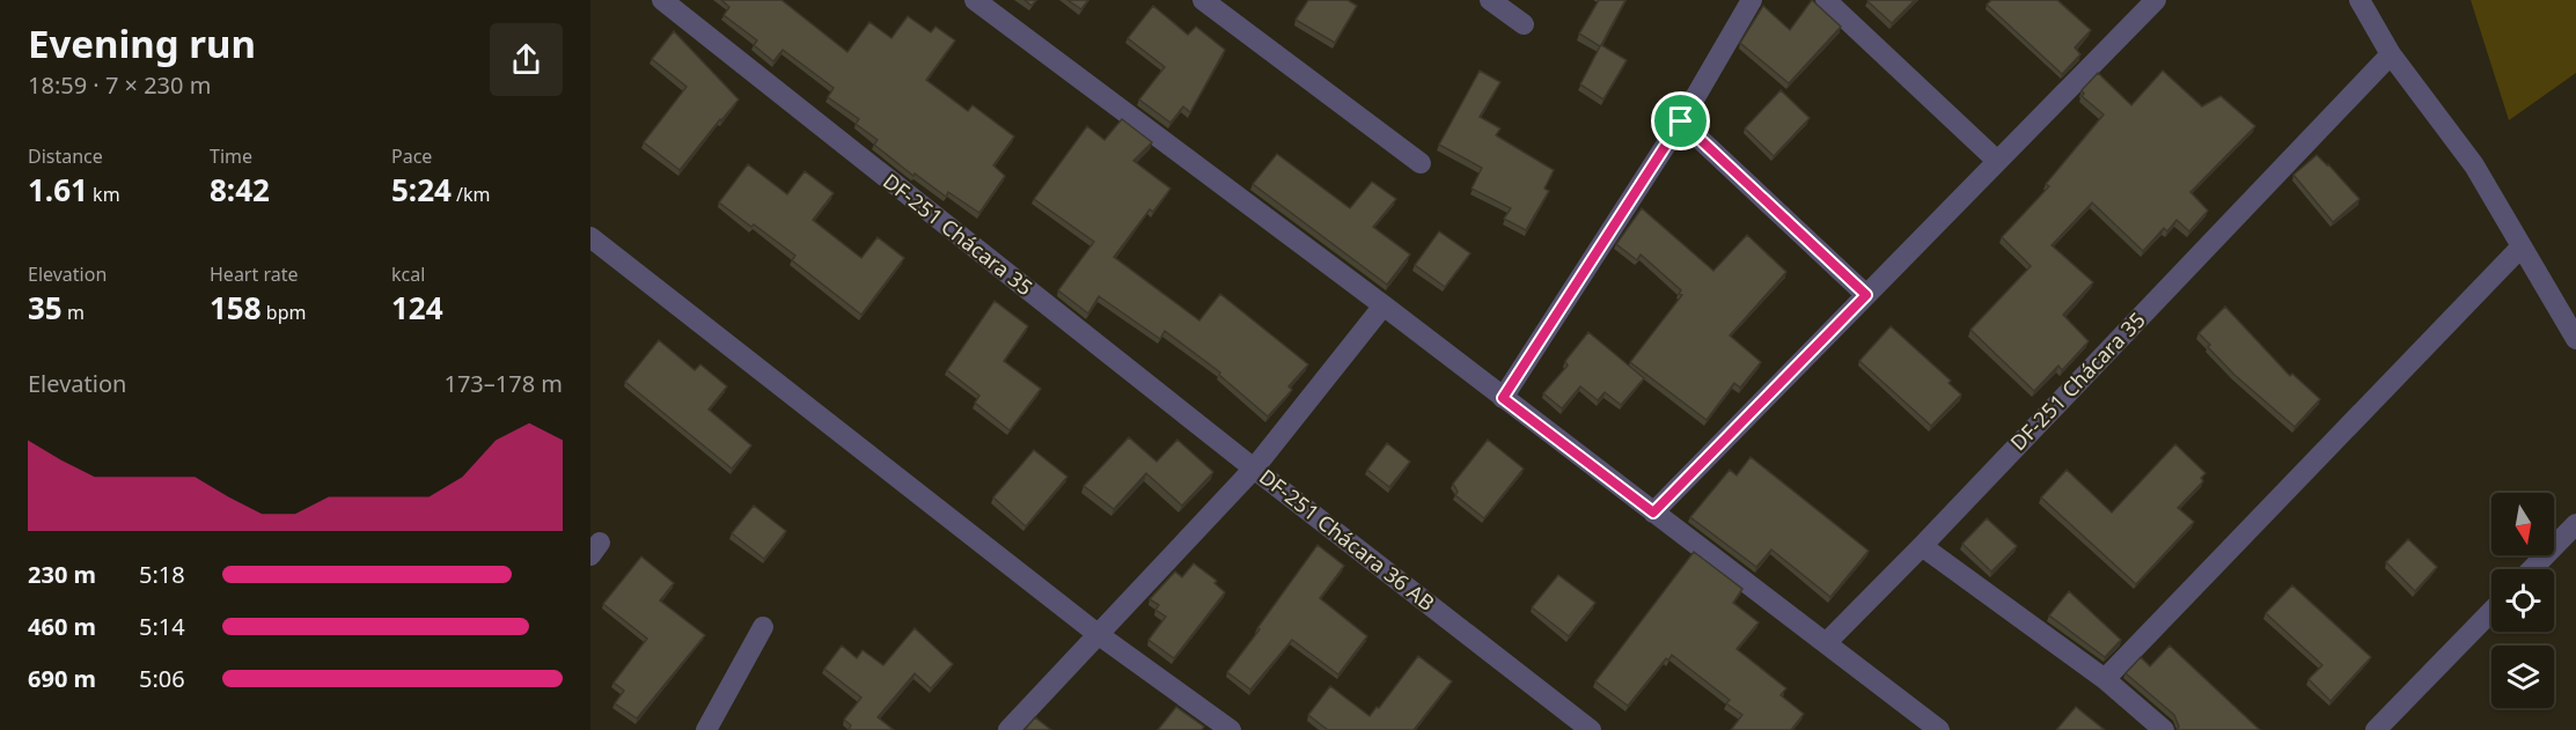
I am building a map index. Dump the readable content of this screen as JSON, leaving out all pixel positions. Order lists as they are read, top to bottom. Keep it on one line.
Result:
{"streets":{"street":["DF-251 Chácara 35","DF-251 Chácara 36 AB"]},"crossings":[["DF-251 Chácara 35","DF-251 Chácara 36 AB"]],"north":"bottom","page":{"heading":["Evening run","18:59 · 7 × 230 m"],"stats":[["Distance","1.61 km"],["Time","8:42"],["Pace","5:24 /km"],["Elevation","35 m"],["Heart rate","158 bpm"],["kcal","124"]],"chart":["Elevation","173–178 m"],"list":[{"name":"230 m","note":"5:18"},{"name":"460 m","note":"5:14"},{"name":"690 m","note":"5:06"}]}}
